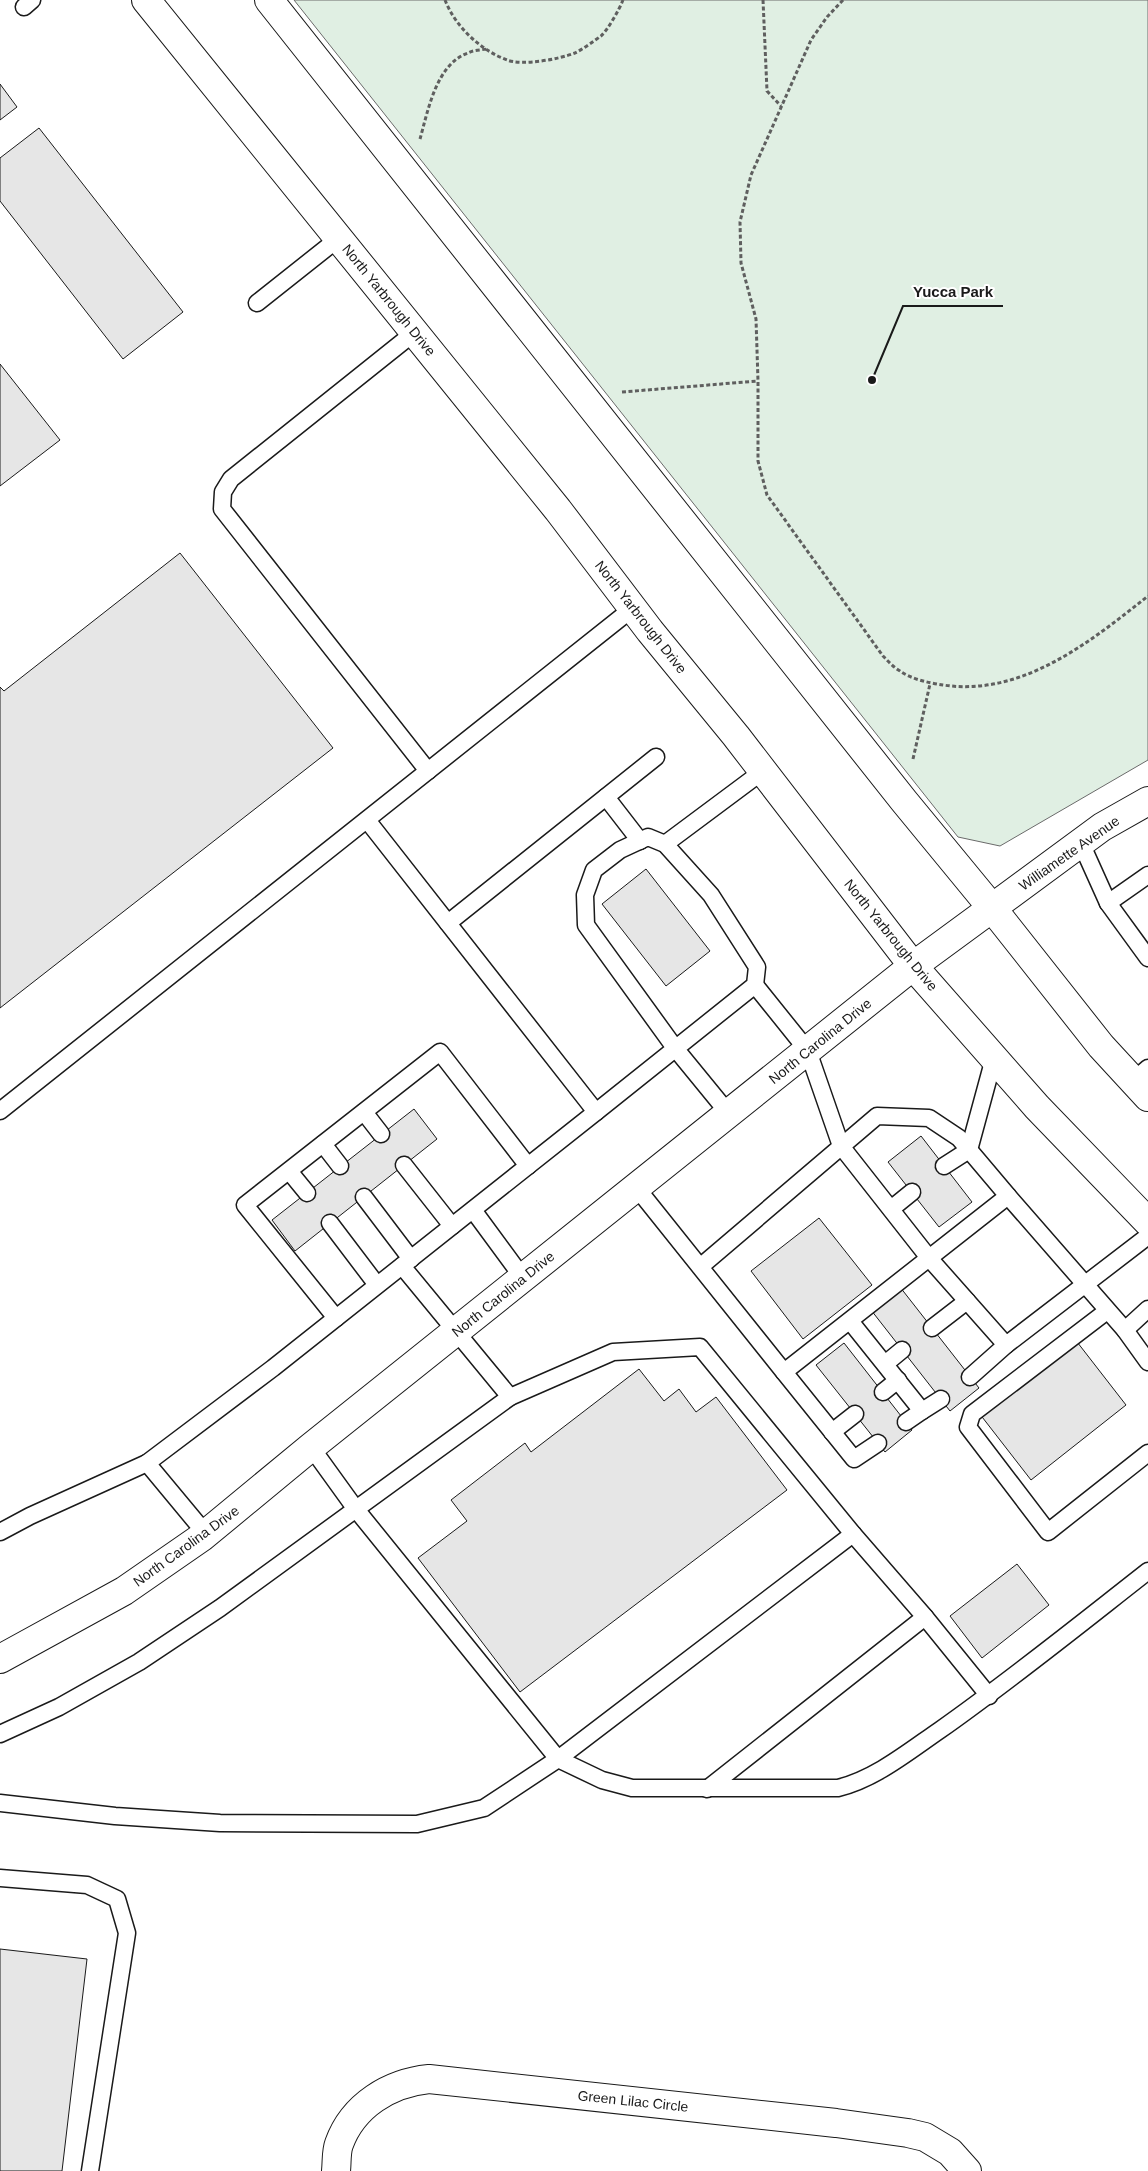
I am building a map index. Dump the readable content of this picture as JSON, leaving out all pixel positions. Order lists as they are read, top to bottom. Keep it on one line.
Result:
{"streets":{"main road":["North Yarbrough Drive","Williamette Avenue","North Carolina Drive","Green Lilac Circle"]},"crossings":[["North Yarbrough Drive","North Carolina Drive"],["Williamette Avenue","North Carolina Drive"]],"places":["Yucca Park"]}
